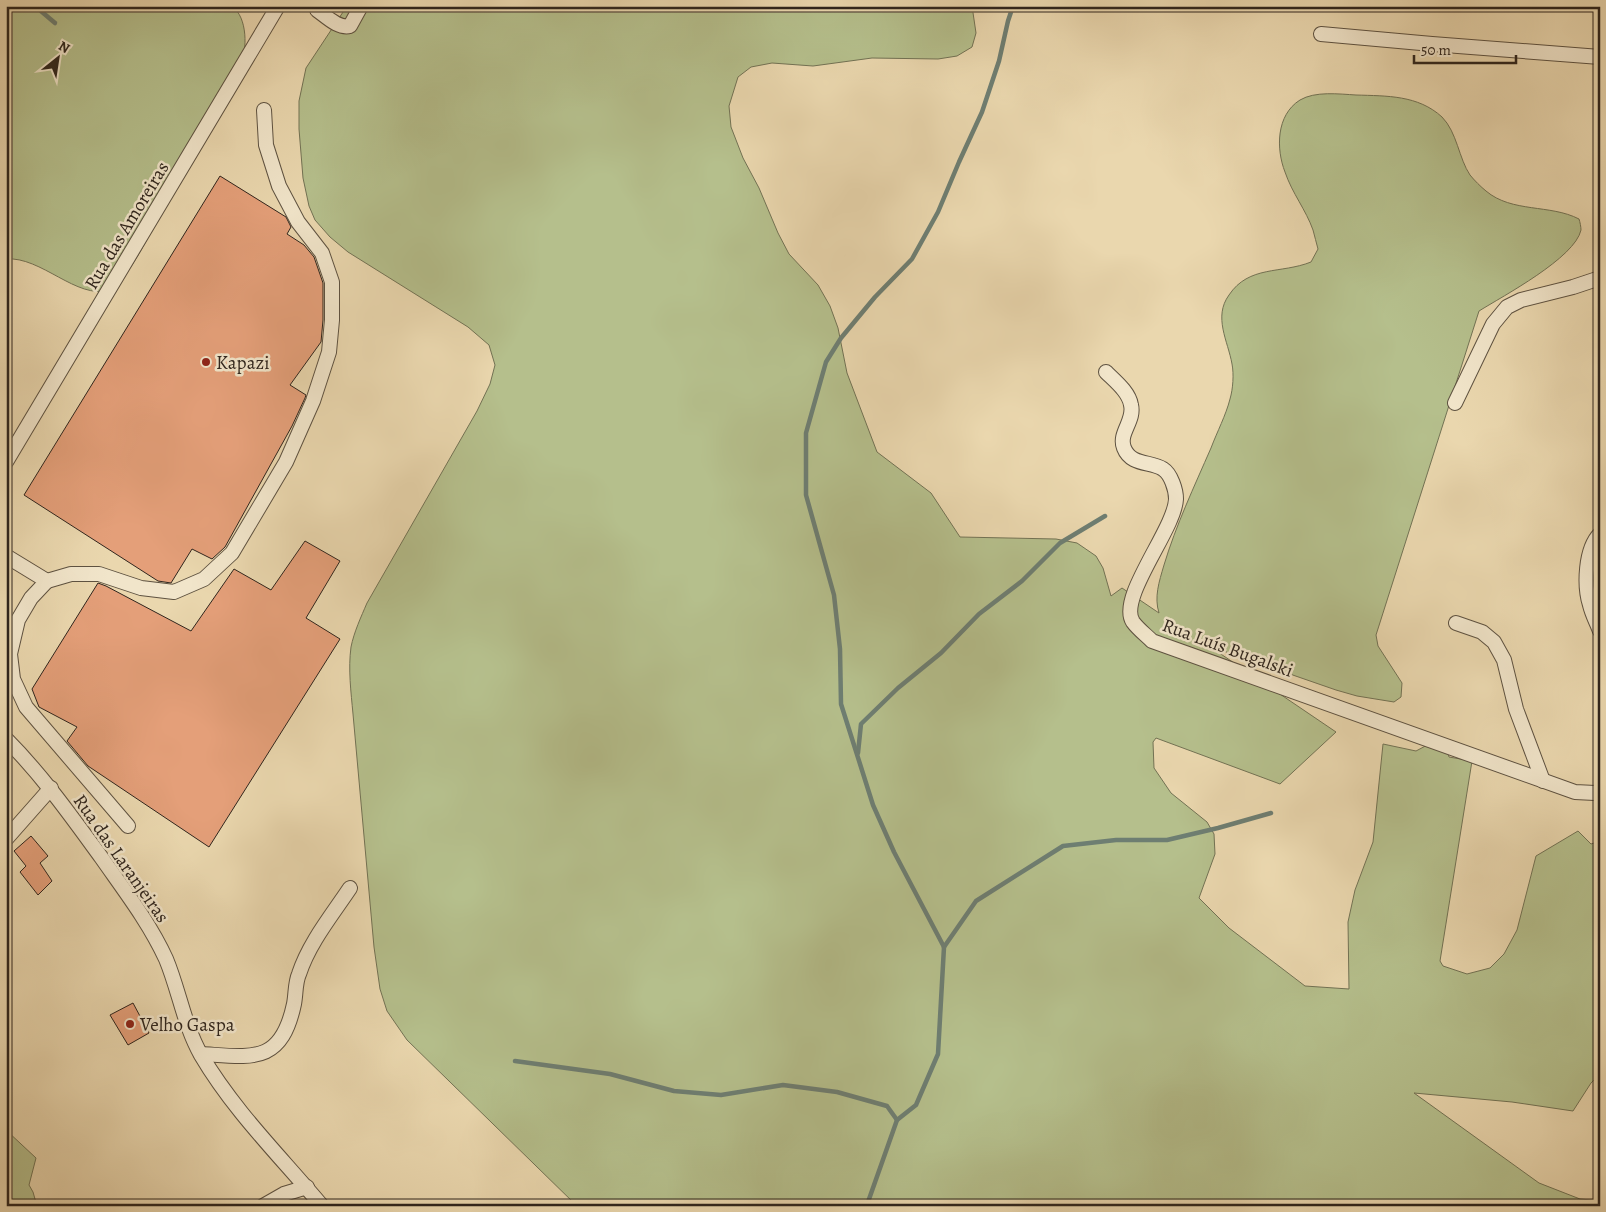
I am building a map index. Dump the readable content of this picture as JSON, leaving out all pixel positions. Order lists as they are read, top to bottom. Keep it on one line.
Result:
{"streets":{"street":["Rua das Amoreiras","Rua Luís Bugalski","Rua das Laranjeiras"]},"places":["Kapazi","Velho Gaspa"],"scale_bar":"50 m","north":"top right"}
